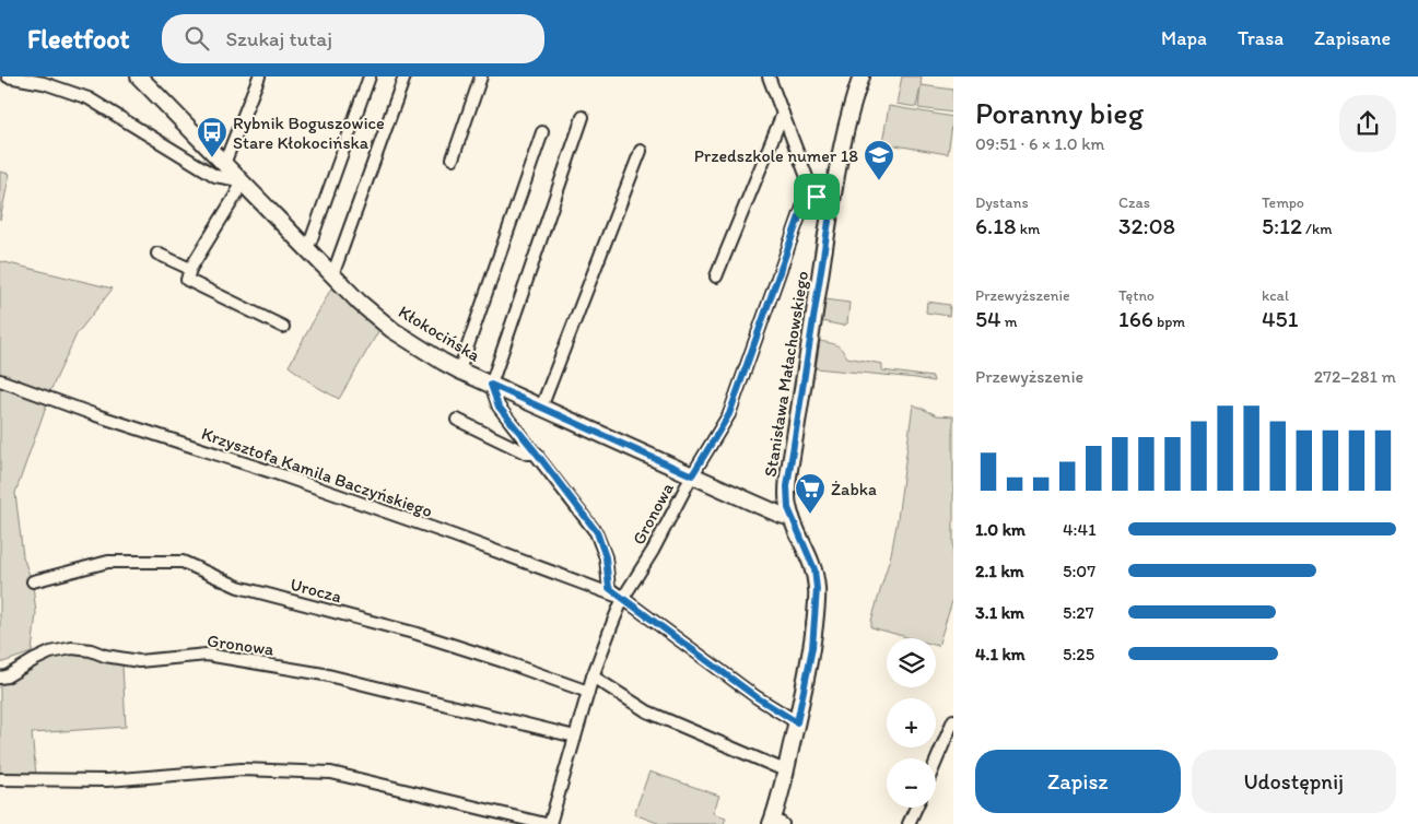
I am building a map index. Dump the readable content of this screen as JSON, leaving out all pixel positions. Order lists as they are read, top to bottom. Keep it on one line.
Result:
{"streets":{"street":["Kłokocińska","Stanisława Małachowskiego","Krzysztofa Kamila Baczyńskiego","Gronowa","Urocza"]},"crossings":[["Kłokocińska","Stanisława Małachowskiego"],["Kłokocińska","Gronowa"],["Krzysztofa Kamila Baczyńskiego","Gronowa"],["Gronowa","Urocza"]],"places":{"bus stop":["Rybnik Boguszowice Stare Kłokocińska"],"school or university":["Przedszkole numer 18"],"supermarket":["Żabka"]},"page":{"header":"Fleetfoot","search":"Szukaj tutaj","nav":["Mapa","Trasa","Zapisane"],"heading":["Poranny bieg","09:51 · 6 × 1.0 km"],"stats":[["Dystans","6.18 km"],["Czas","32:08"],["Tempo","5:12 /km"],["Przewyższenie","54 m"],["Tętno","166 bpm"],["kcal","451"]],"chart":["Przewyższenie","272–281 m"],"list":[{"name":"1.0 km","note":"4:41"},{"name":"2.1 km","note":"5:07"},{"name":"3.1 km","note":"5:27"},{"name":"4.1 km","note":"5:25"}],"map_buttons":["+","−"],"buttons":["Zapisz","Udostępnij"]}}
